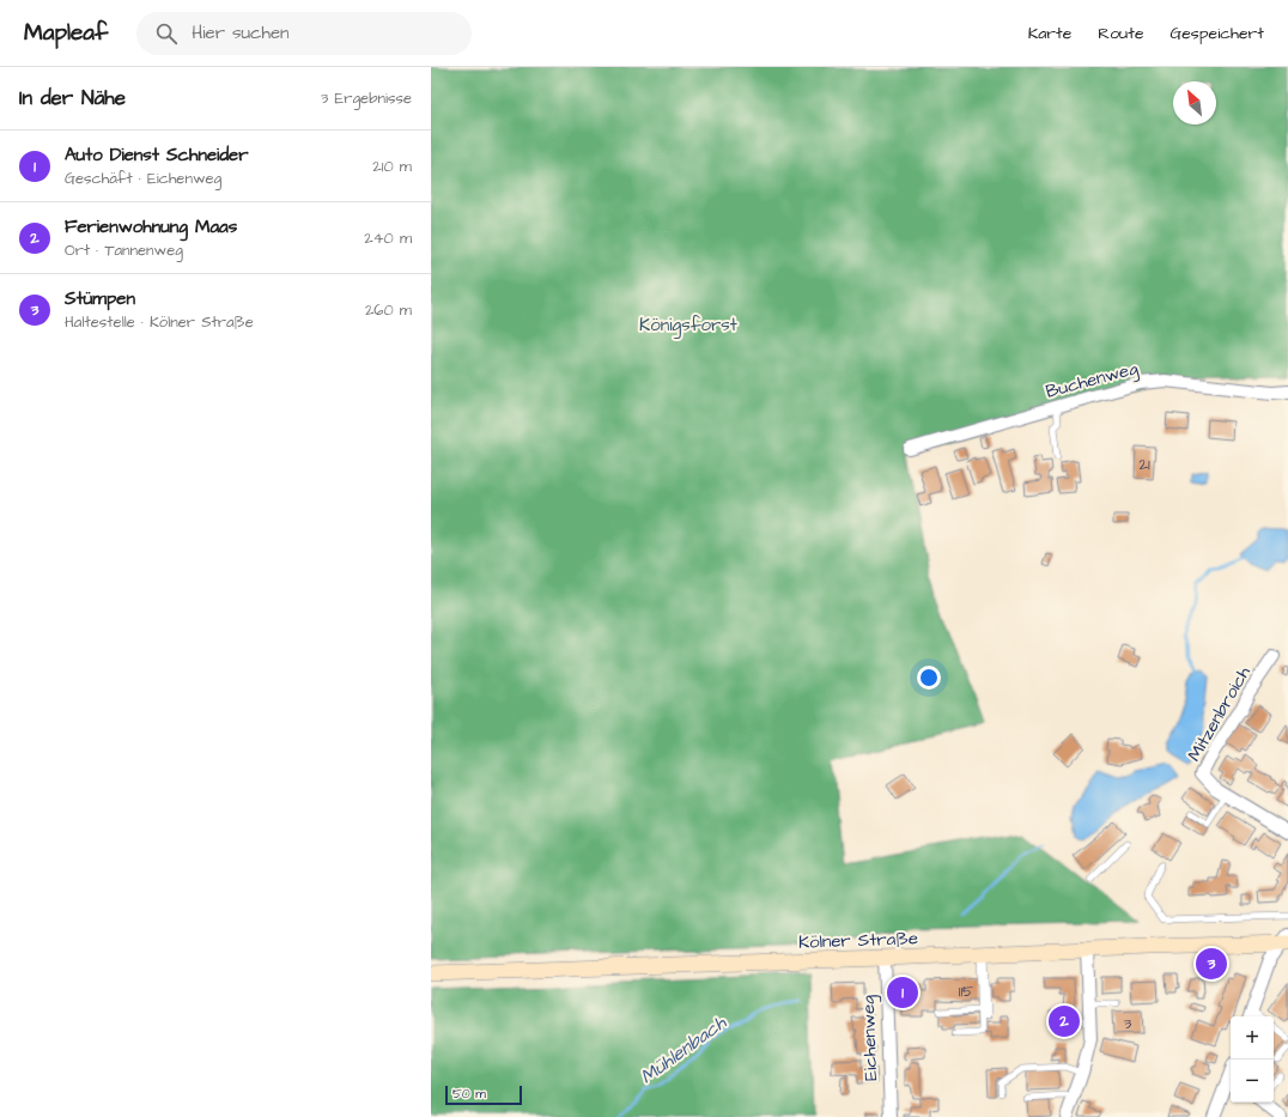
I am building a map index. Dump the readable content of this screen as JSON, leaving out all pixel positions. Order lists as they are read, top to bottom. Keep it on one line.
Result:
{"streets":{"main road":["Kölner Straße"],"street":["Buchenweg","Mitzenbroich","Eichenweg"]},"crossings":[["Kölner Straße","Eichenweg"]],"water":["Mühlenbach"],"parks":["Königsforst"],"house_numbers":["21","115","3"],"scale_bar":"50 m","north":"top left","page":{"header":"Mapleaf","search":"Hier suchen","nav":["Karte","Route","Gespeichert"],"heading":["In der Nähe","3 Ergebnisse"],"list":[{"mark":"1","name":"Auto Dienst Schneider","note":"Geschäft · Eichenweg","value":"210 m"},{"mark":"2","name":"Ferienwohnung Maas","note":"Ort · Tannenweg","value":"240 m"},{"mark":"3","name":"Stümpen","note":"Haltestelle · Kölner Straße","value":"260 m"}],"pins":["3","1","2"],"map_buttons":["+","−"],"scale":"50 m"}}
